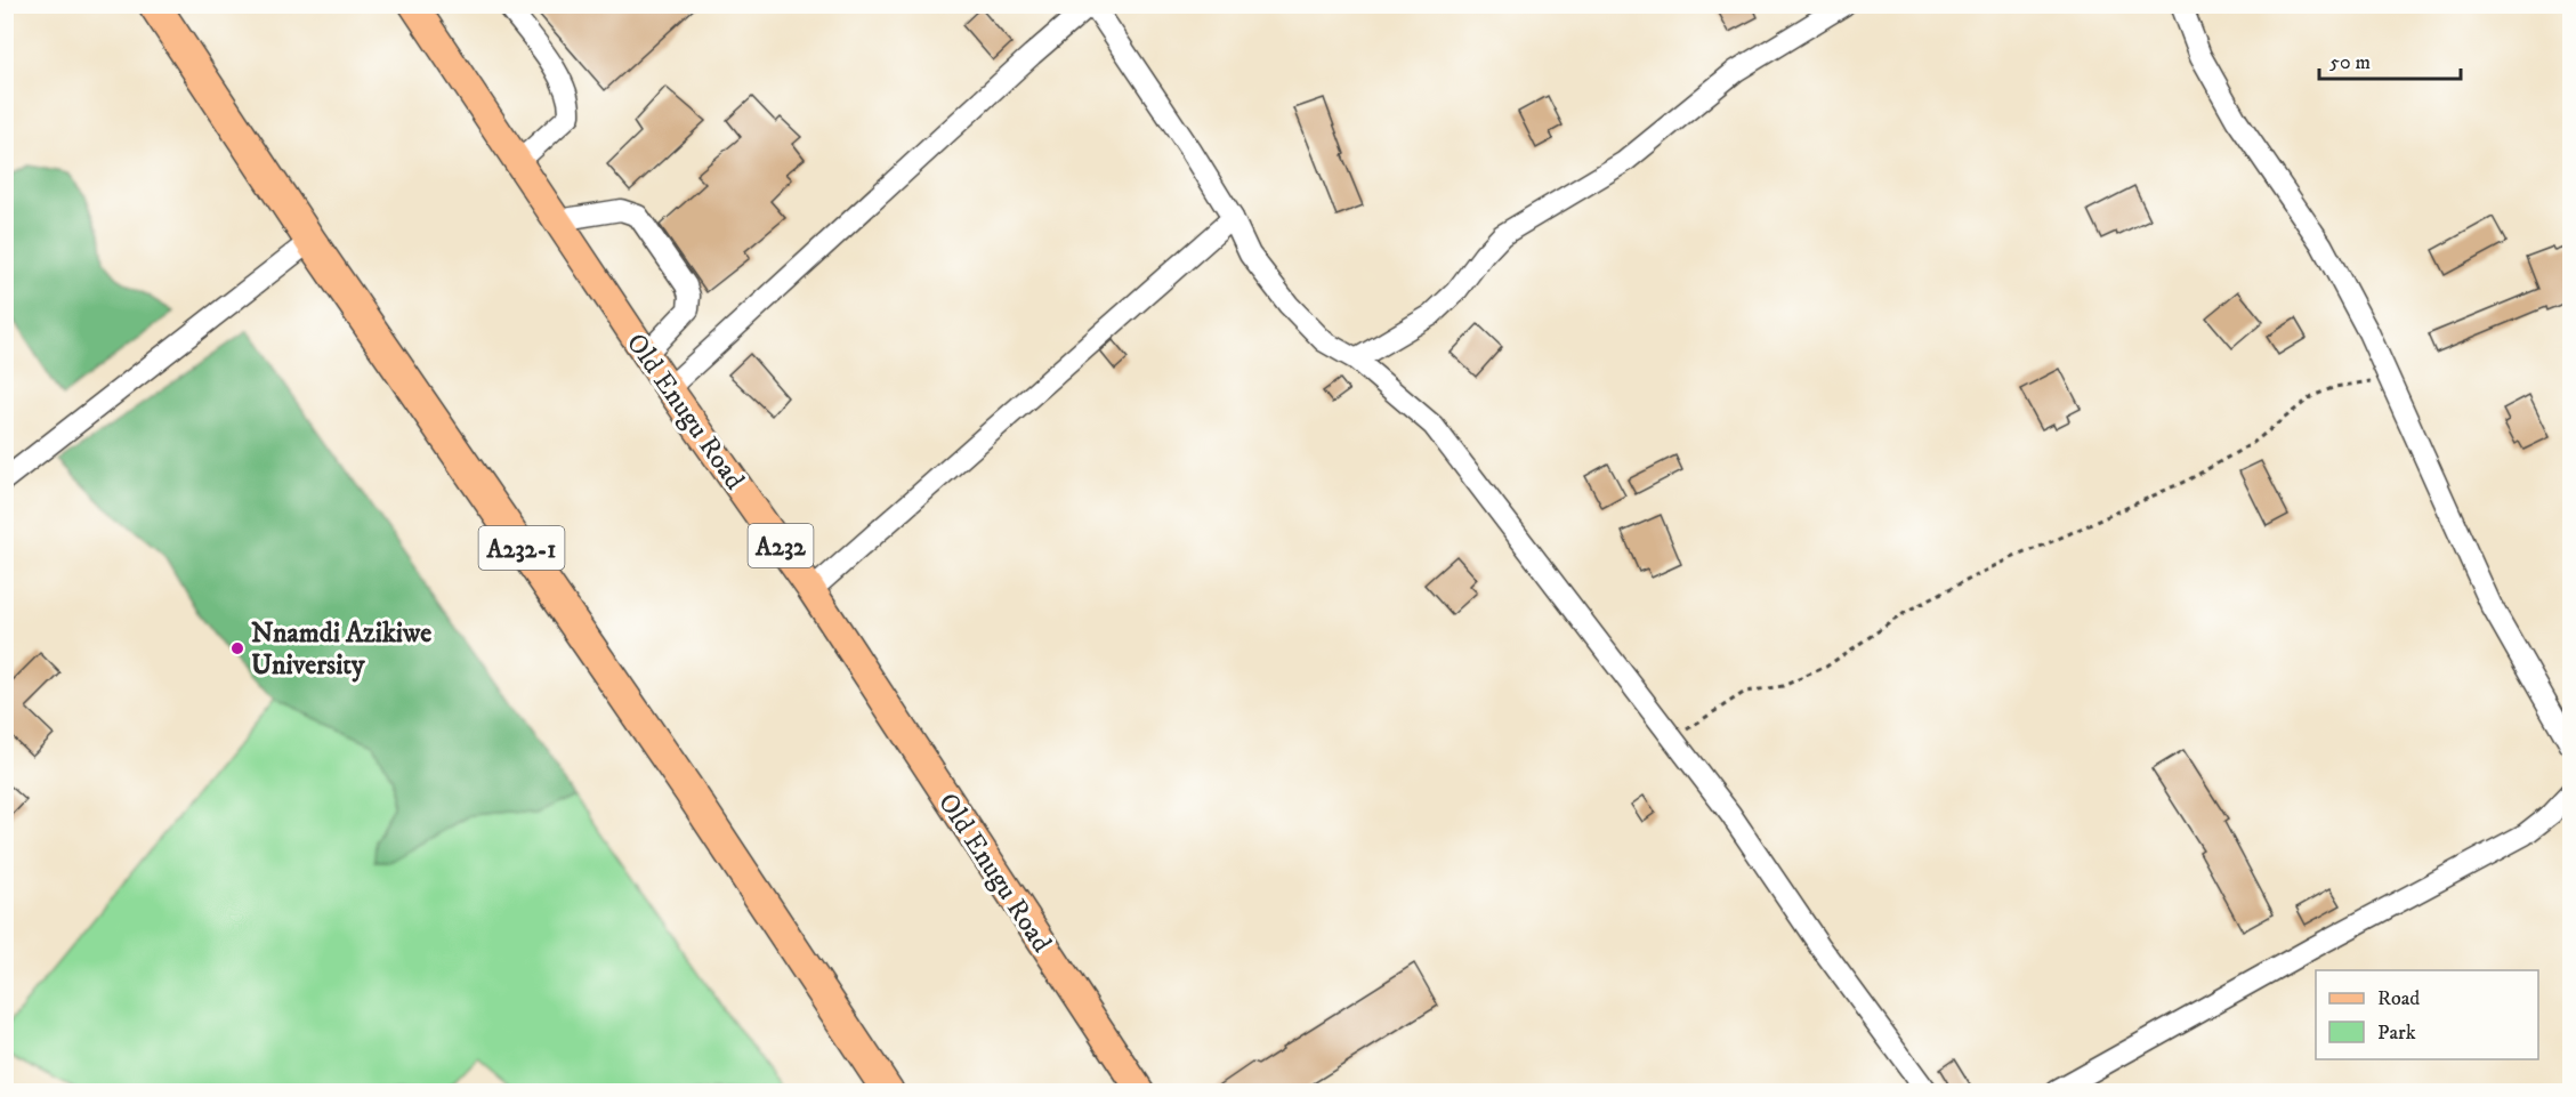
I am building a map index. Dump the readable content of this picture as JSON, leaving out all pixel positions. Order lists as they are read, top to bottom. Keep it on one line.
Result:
{"streets":{"highway":["A232-1"],"main road":["Old Enugu Road","A232"]},"places":["Nnamdi Azikiwe University"],"legend":["Road","Park"],"scale_bar":"50 m"}
